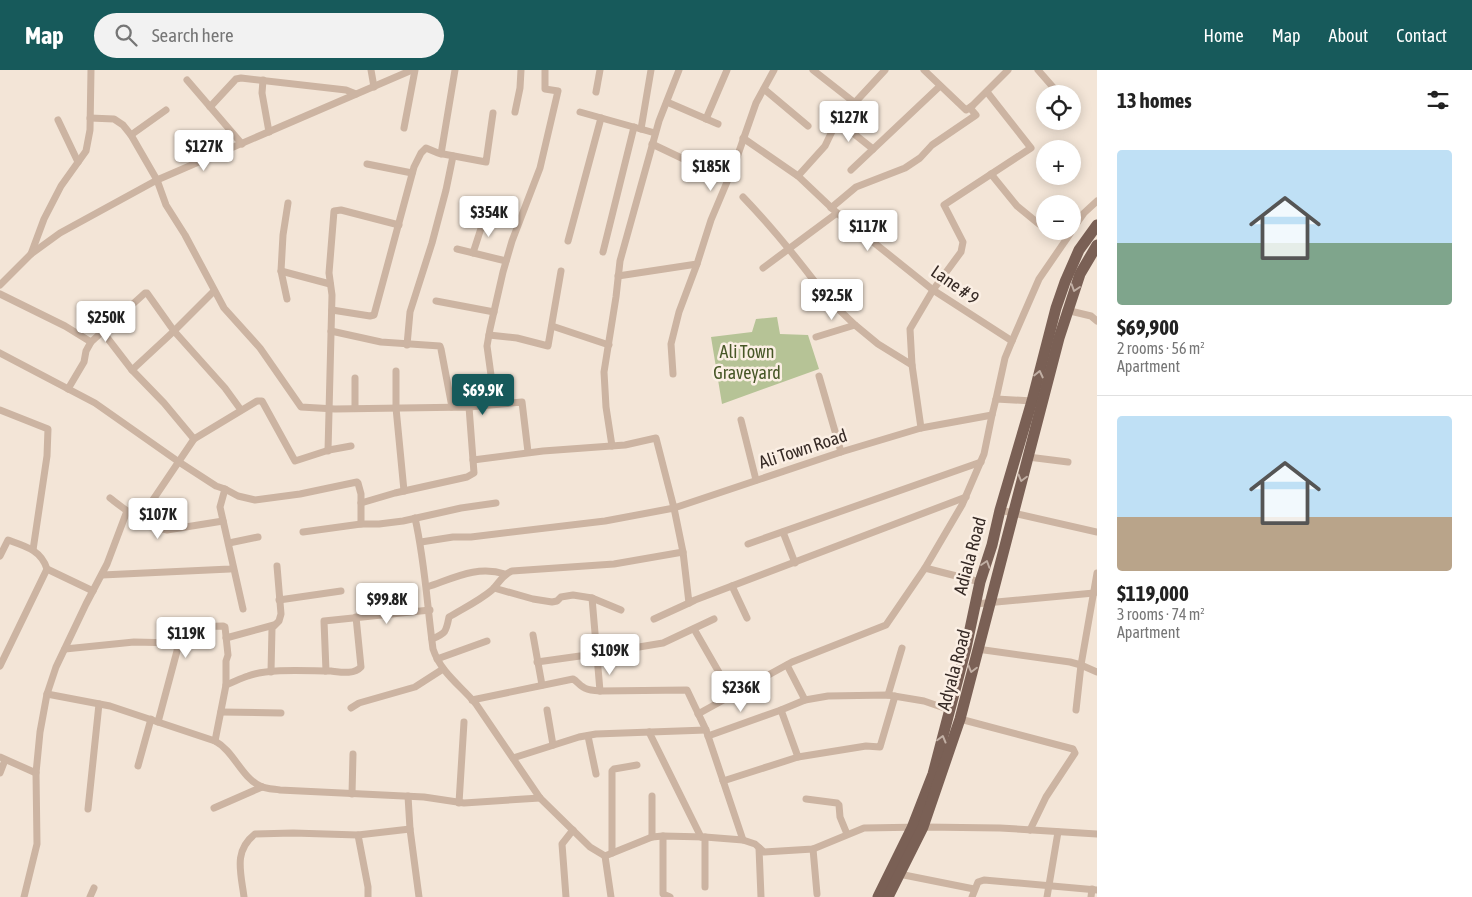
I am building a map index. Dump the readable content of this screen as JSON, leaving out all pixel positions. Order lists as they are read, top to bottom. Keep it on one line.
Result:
{"streets":{"main road":["Adiala Road","Adyala Road"],"street":["Lane # 9","Ali Town Road"]},"crossings":[["Adiala Road","Adyala Road"]],"one_way":["Adiala Road"],"parks":["Ali Town Graveyard"],"page":{"header":"Map","search":"Search here","nav":["Home","Map","About","Contact"],"heading":"13 homes","map_buttons":["+","−"],"price":["$127K","$127K","$185K","$354K","$117K","$92.5K","$250K","$69.9K","$107K","$99.8K","$119K","$109K","$236K"],"list":[{"name":"$69,900","note":"2 rooms · 56 m² · Apartment"},{"name":"$119,000","note":"3 rooms · 74 m² · Apartment"}]}}
